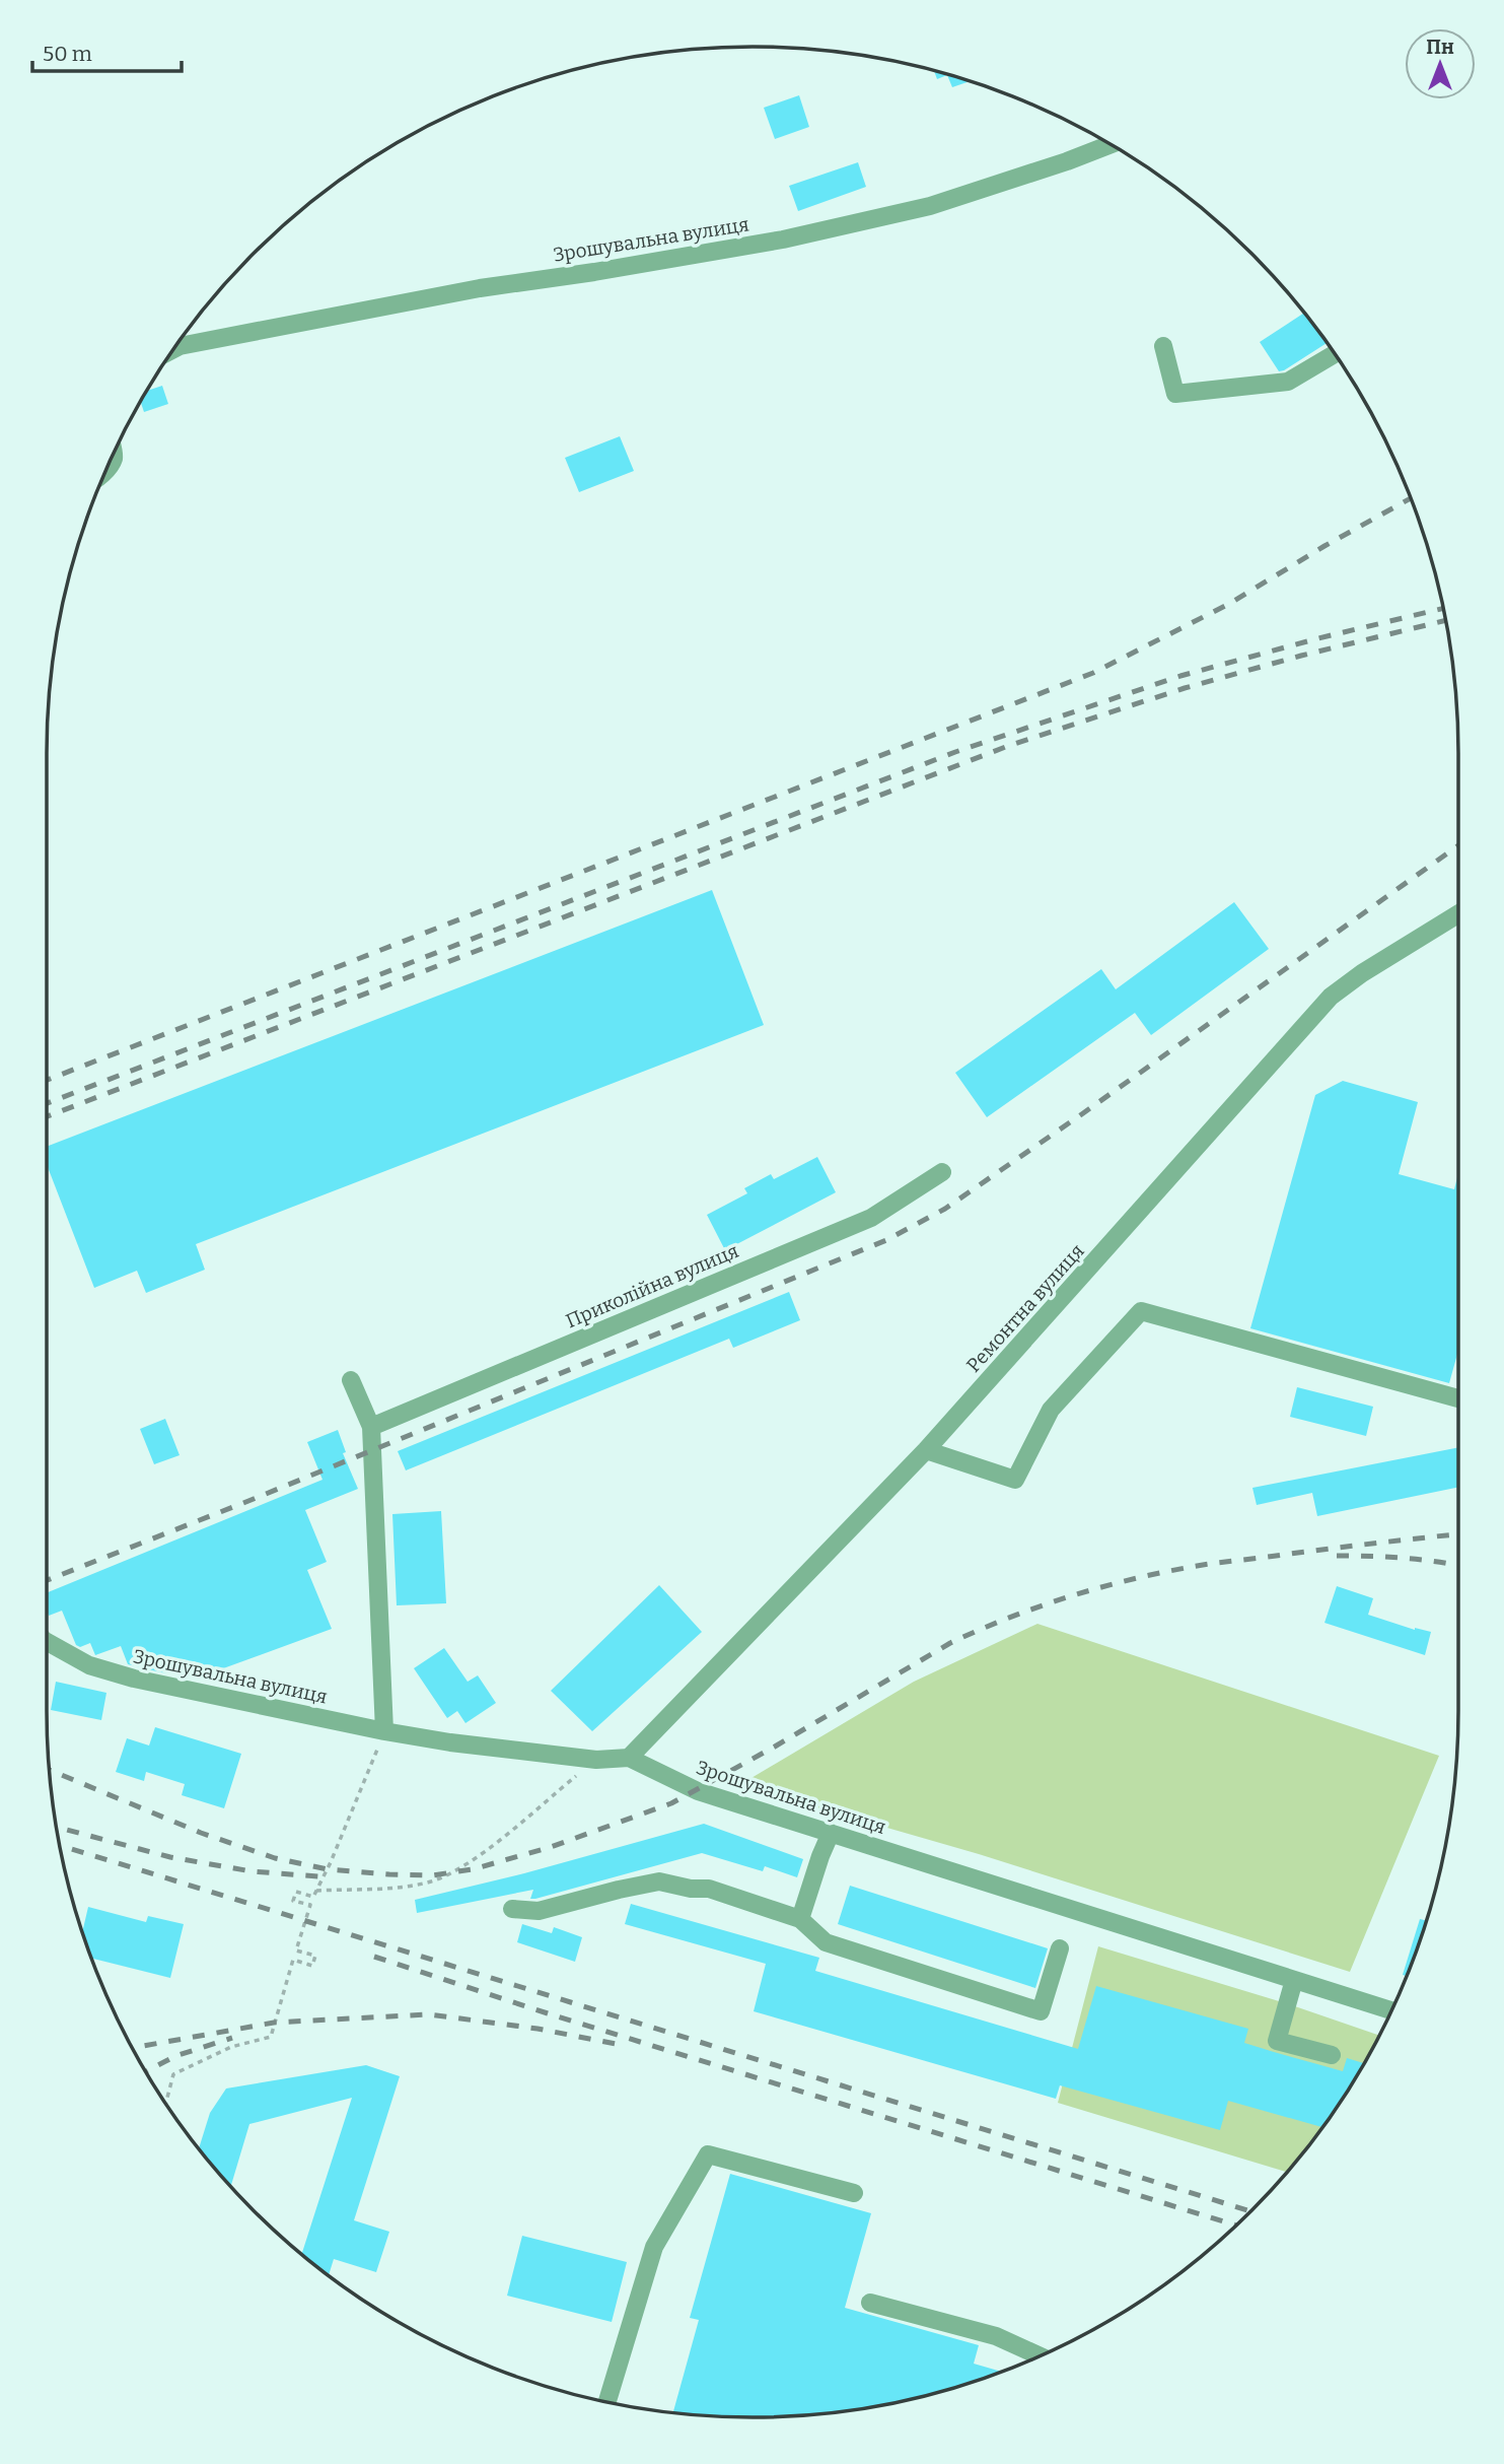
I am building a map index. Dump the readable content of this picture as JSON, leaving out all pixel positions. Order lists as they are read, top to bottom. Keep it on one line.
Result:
{"streets":{"street":["Зрошувальна вулиця","Приколійна вулиця","Ремонтна вулиця"]},"crossings":[["Зрошувальна вулиця","Ремонтна вулиця"]],"scale_bar":"50 m","north":"top"}
